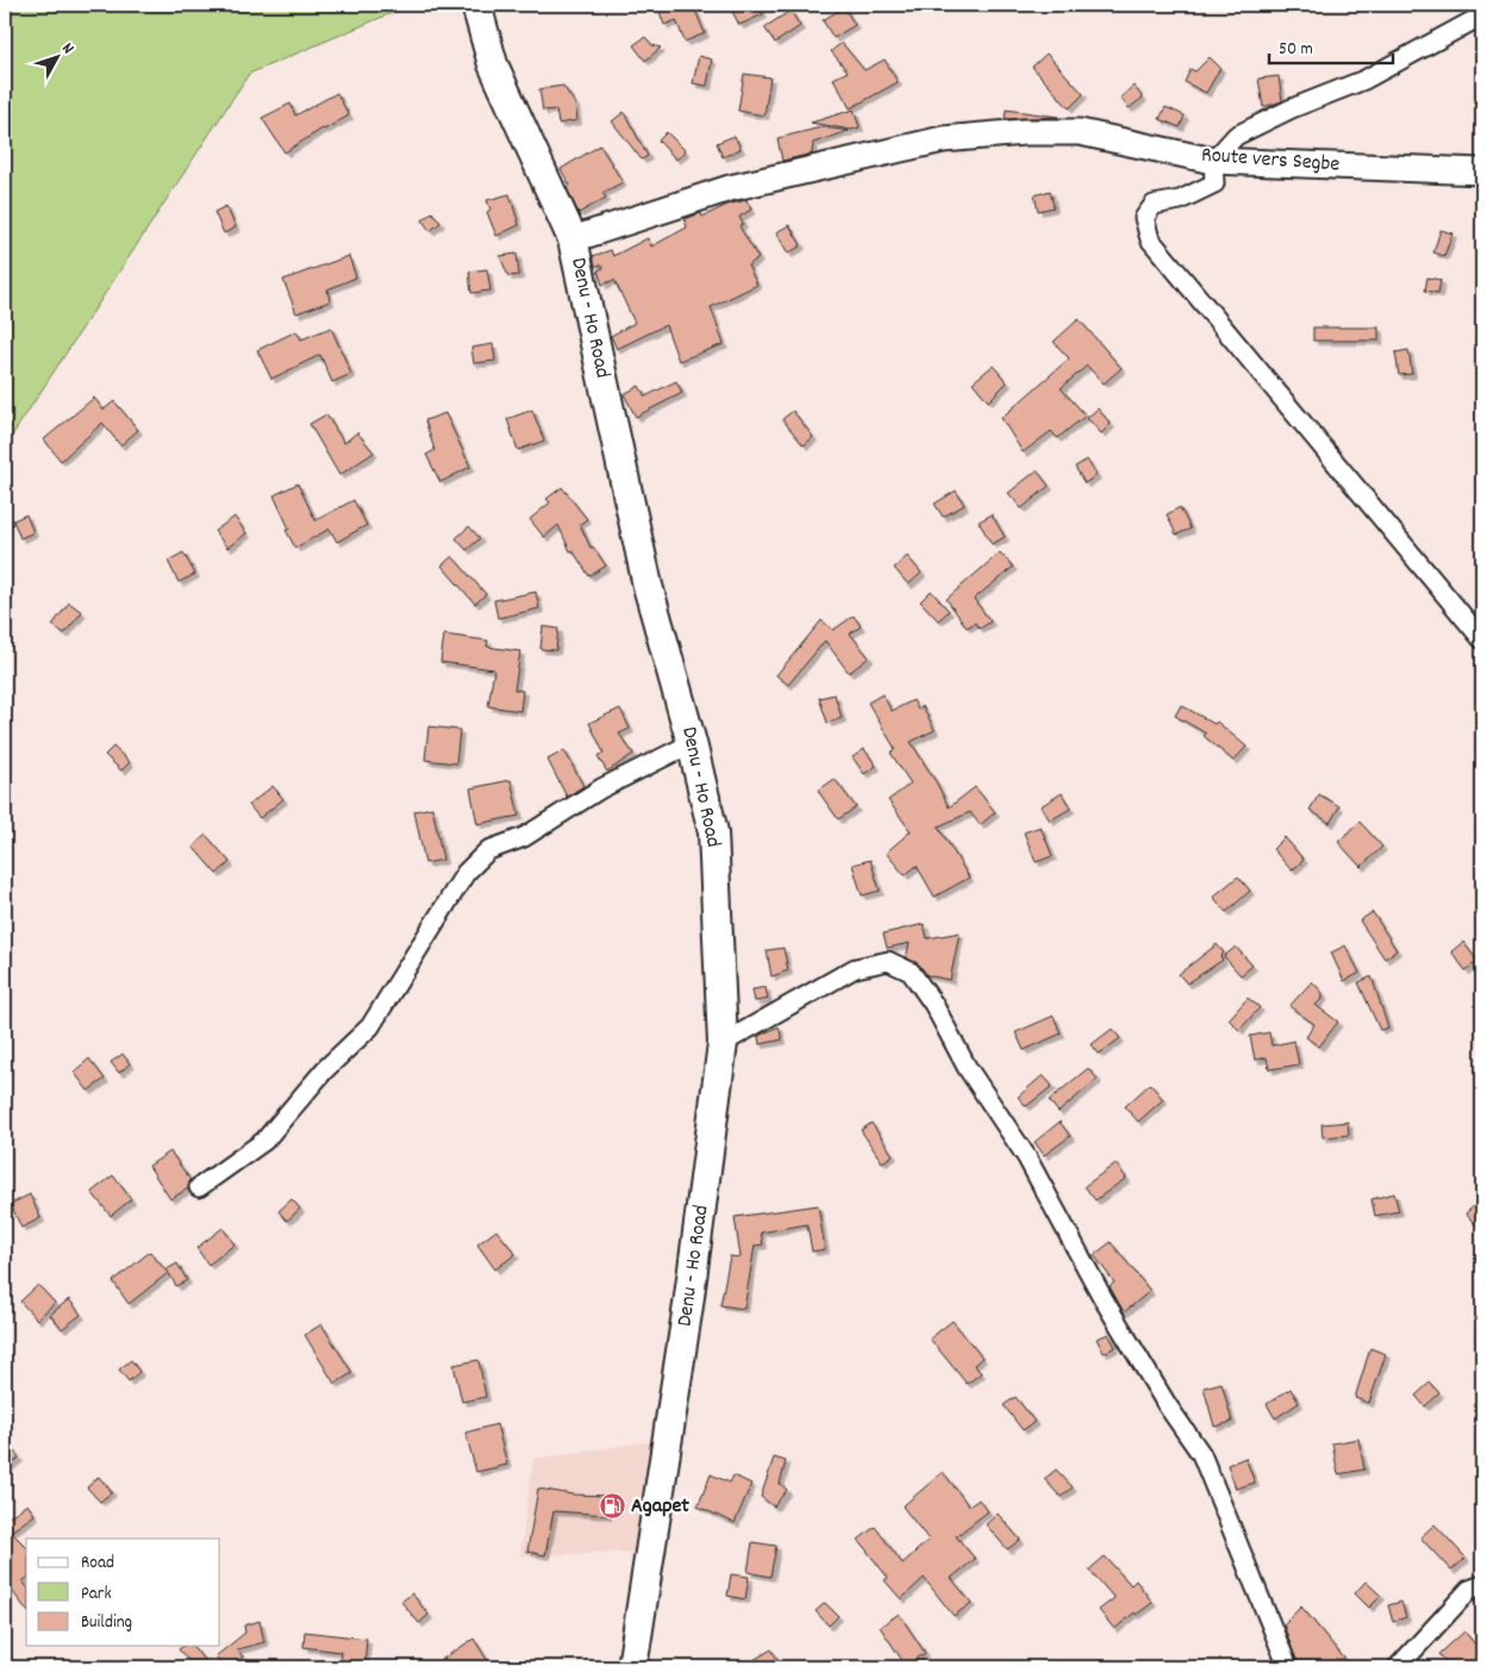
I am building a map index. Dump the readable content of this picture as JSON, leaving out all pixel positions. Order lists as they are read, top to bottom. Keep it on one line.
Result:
{"streets":{"main road":["Route vers Segbe","Denu - Ho Road"]},"crossings":[["Route vers Segbe","Denu - Ho Road"]],"places":{"fuel station":["Agapet"]},"legend":["Road","Park","Building"],"scale_bar":"50 m","north":"top right"}
